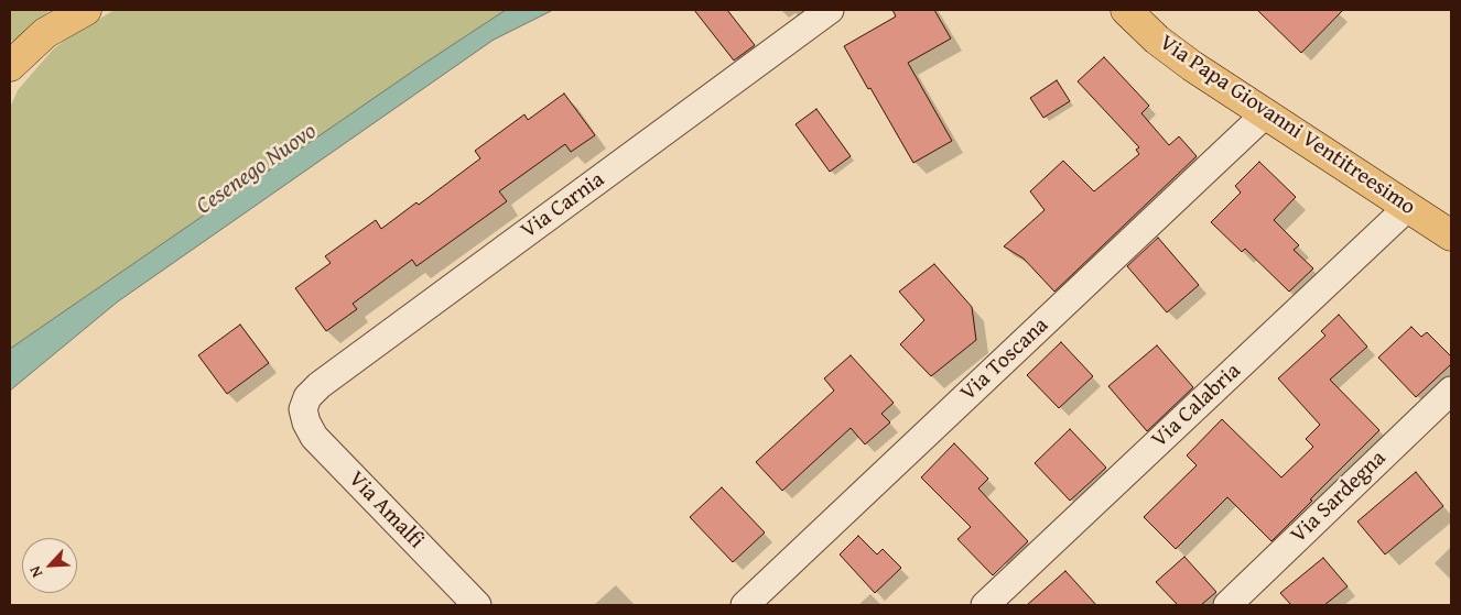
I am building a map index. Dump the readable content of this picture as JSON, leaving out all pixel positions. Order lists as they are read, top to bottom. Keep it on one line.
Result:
{"streets":{"main road":["Via Papa Giovanni Ventitreesimo"],"street":["Via Carnia","Via Toscana","Via Calabria","Via Sardegna","Via Amalfi"]},"crossings":[["Via Papa Giovanni Ventitreesimo","Via Toscana"],["Via Papa Giovanni Ventitreesimo","Via Calabria"],["Via Carnia","Via Amalfi"]],"water":["Cesenego Nuovo"],"north":"bottom left"}
